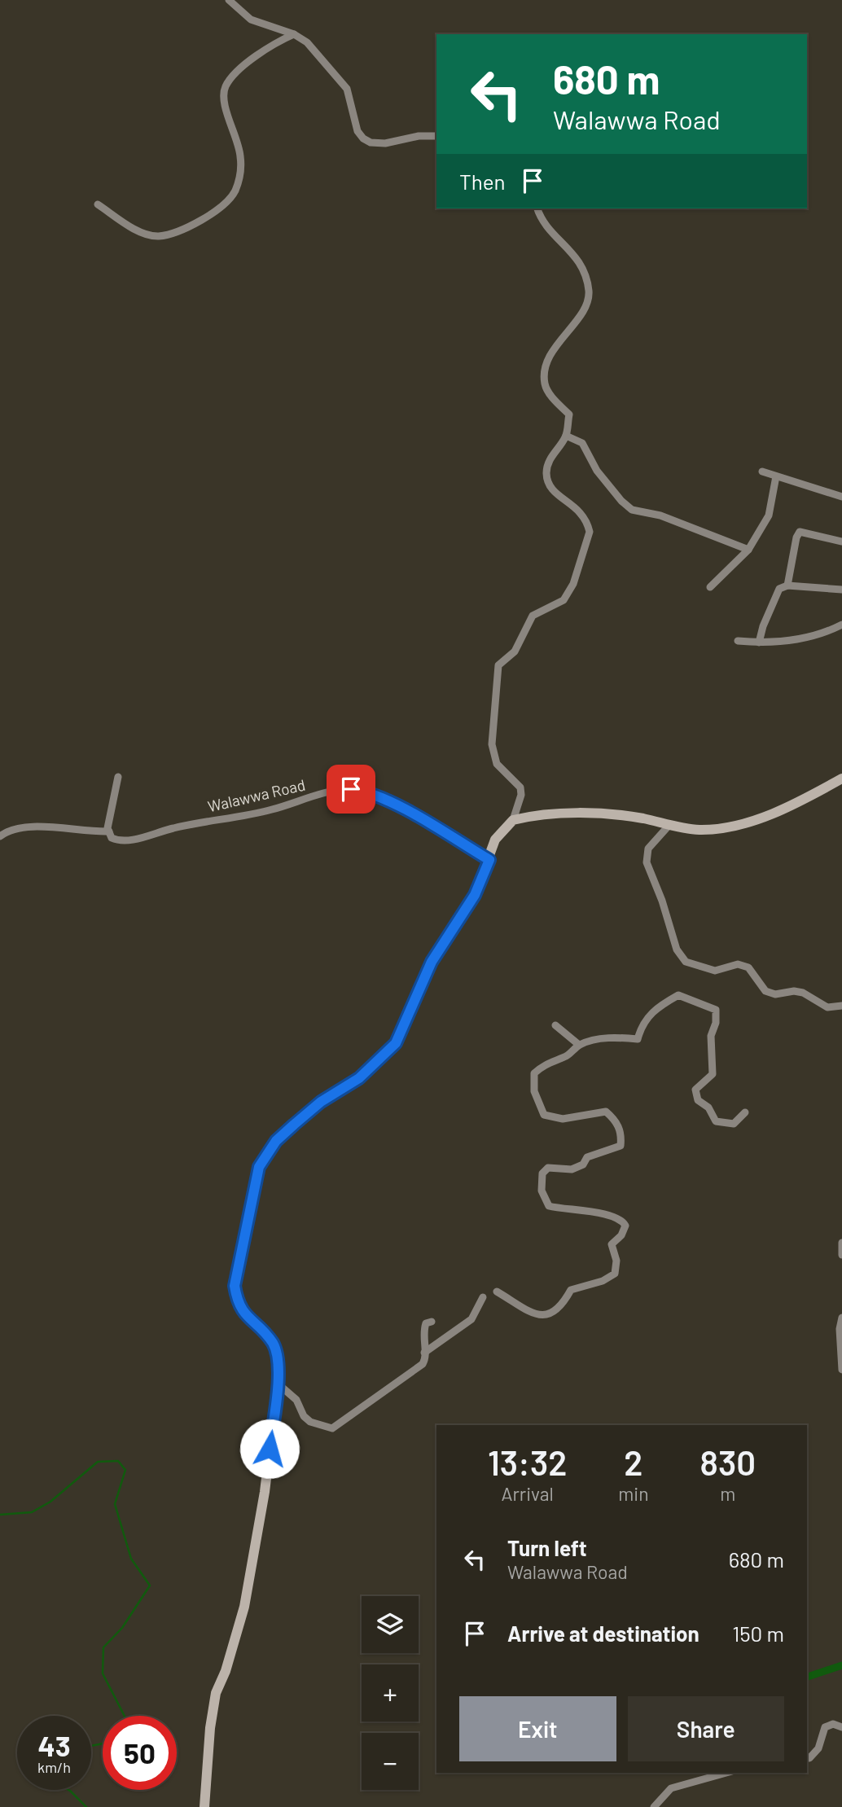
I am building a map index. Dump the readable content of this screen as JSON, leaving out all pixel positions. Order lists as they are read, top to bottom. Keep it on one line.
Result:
{"streets":{"street":["Walawwa Road"]},"page":{"turn":["680 m","Walawwa Road"],"then":"Then","eta":["13:32","Arrival","2","min","830","m"],"list":[{"name":"Turn left","note":"Walawwa Road","value":"680 m"},{"name":"Arrive at destination","value":"150 m"}],"map_buttons":["+","−"],"buttons":["Exit","Share"],"speed":"43 km/h","limit":"50"}}
